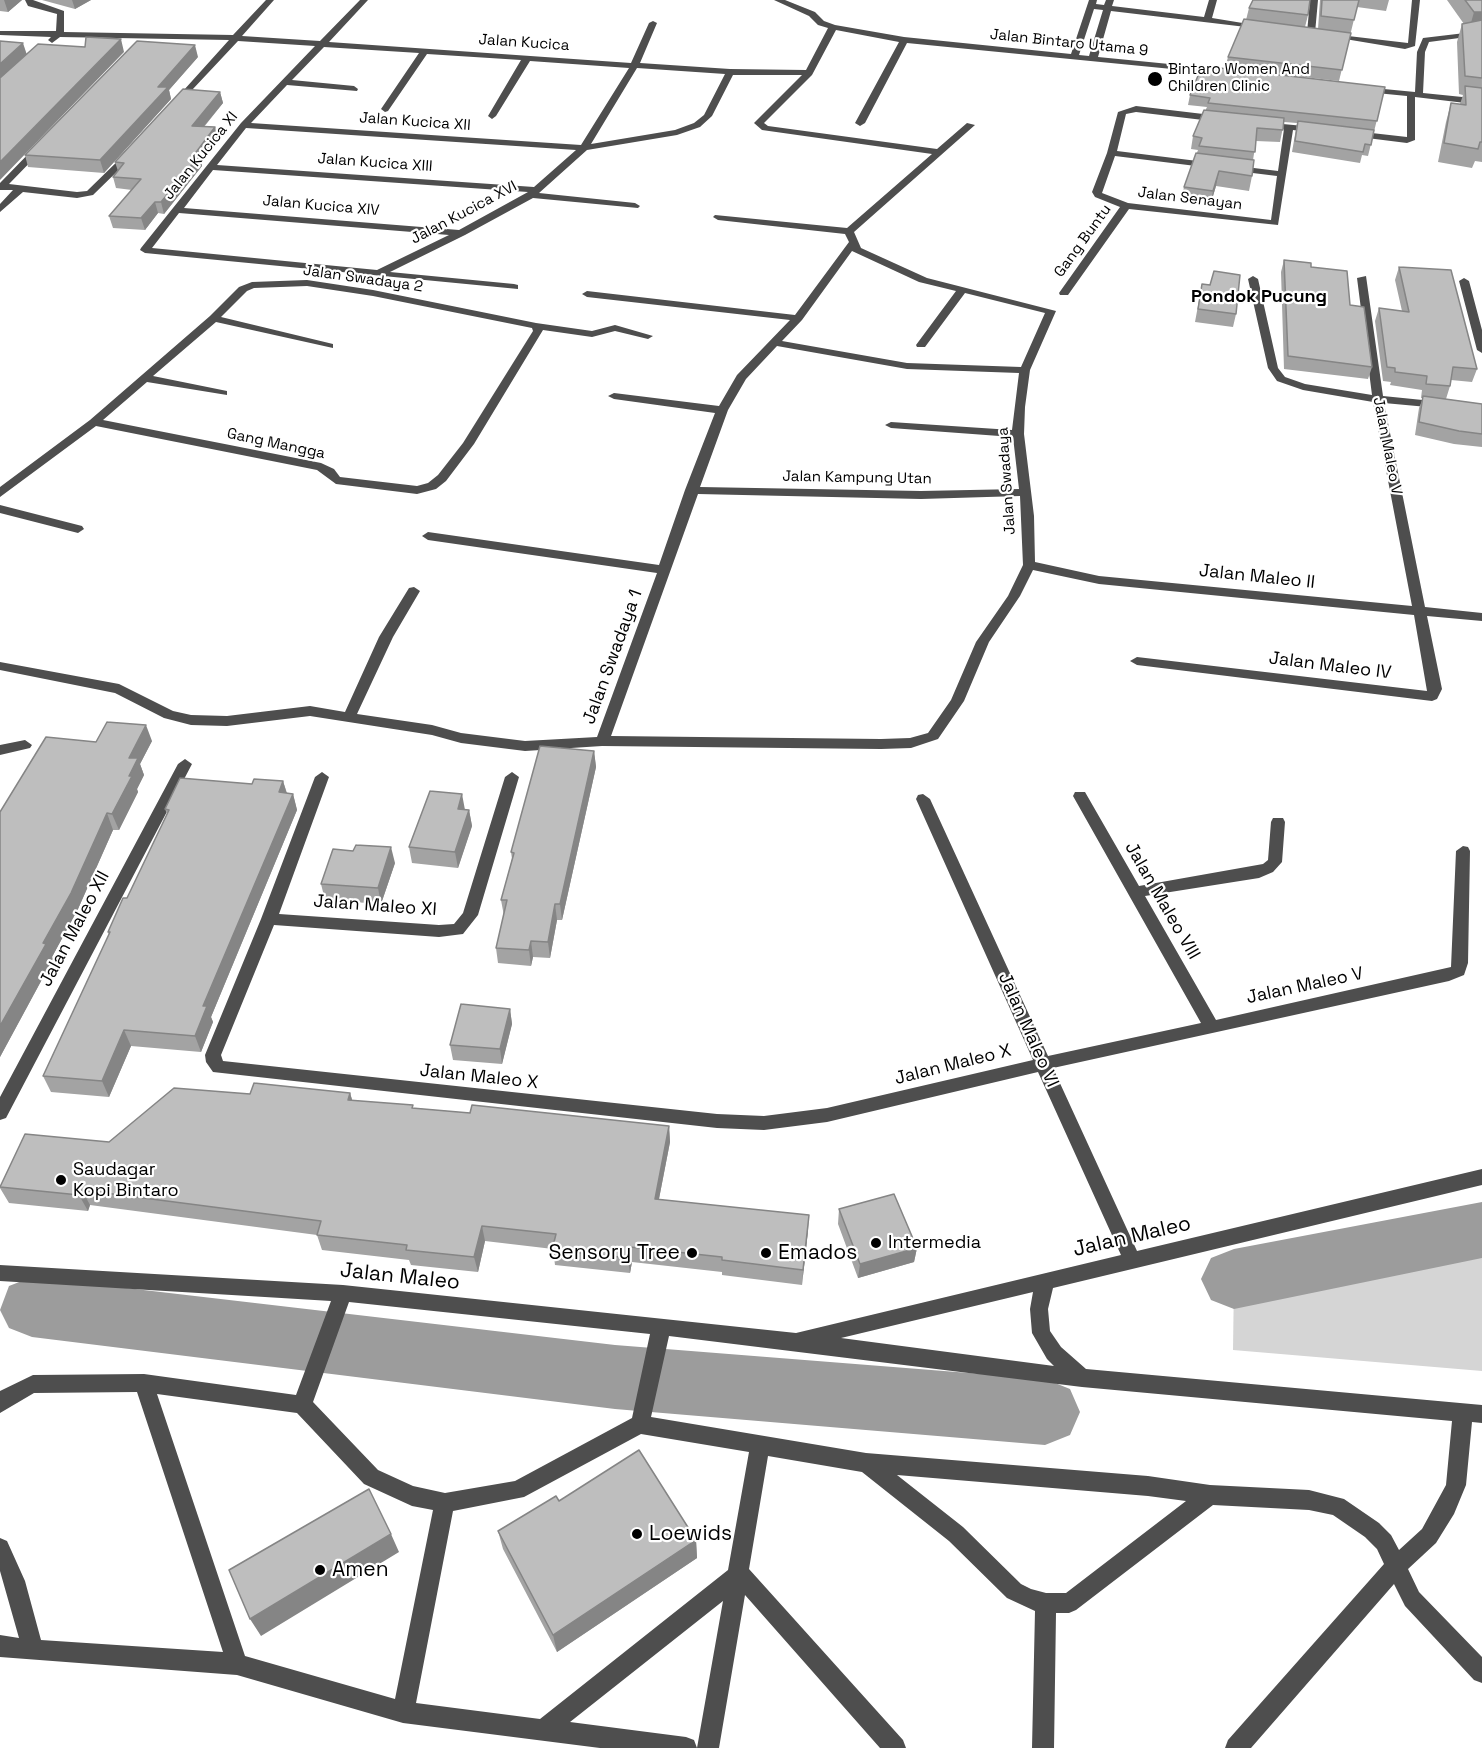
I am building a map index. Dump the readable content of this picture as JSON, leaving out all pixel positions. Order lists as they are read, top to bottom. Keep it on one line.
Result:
{"streets":{"street":["Jalan Kucica","Jalan Bintaro Utama 9","Jalan Kucica XII","Jalan Kucica XI","Jalan Kucica XIII","Jalan Senayan","Jalan Kucica XIV","Jalan Kucica XVI","Gang Buntu","Jalan Swadaya 2","Gang Mangga","Jalan Maleo V","Jalan Kampung Utan","Jalan Swadaya","Jalan Maleo II","Jalan Swadaya 1","Jalan Maleo IV","Jalan Maleo VIII","Jalan Maleo XI","Jalan Maleo XII","Jalan Maleo VI","Jalan Maleo X","Jalan Maleo"]},"crossings":[["Jalan Kucica","Jalan Kucica XII"],["Jalan Kucica","Jalan Kucica XI"],["Jalan Kucica","Jalan Kucica XVI"],["Jalan Kucica XII","Jalan Kucica XI"],["Jalan Kucica XII","Jalan Kucica XVI"],["Jalan Kucica XI","Jalan Kucica XIII"],["Jalan Kucica XI","Jalan Kucica XIV"],["Jalan Kucica XI","Jalan Kucica XVI"],["Jalan Kucica XIII","Jalan Kucica XVI"],["Jalan Senayan","Gang Buntu"],["Jalan Kucica XIV","Jalan Kucica XVI"],["Jalan Swadaya 2","Gang Mangga"],["Jalan Maleo V","Jalan Maleo II"],["Jalan Maleo V","Jalan Maleo IV"],["Jalan Maleo V","Jalan Maleo VIII"],["Jalan Maleo V","Jalan Maleo VI"],["Jalan Maleo V","Jalan Maleo X"],["Jalan Kampung Utan","Jalan Swadaya"],["Jalan Kampung Utan","Jalan Swadaya 1"],["Jalan Swadaya","Jalan Maleo II"],["Jalan Swadaya","Jalan Swadaya 1"],["Jalan Maleo II","Jalan Maleo IV"],["Jalan Maleo XI","Jalan Maleo X"],["Jalan Maleo VI","Jalan Maleo X"],["Jalan Maleo VI","Jalan Maleo"]],"districts":["Pondok Pucung"],"places":["Bintaro Women And Children Clinic","Saudagar Kopi Bintaro","Intermedia","Sensory Tree","Emados","Loewids","Amen"]}
